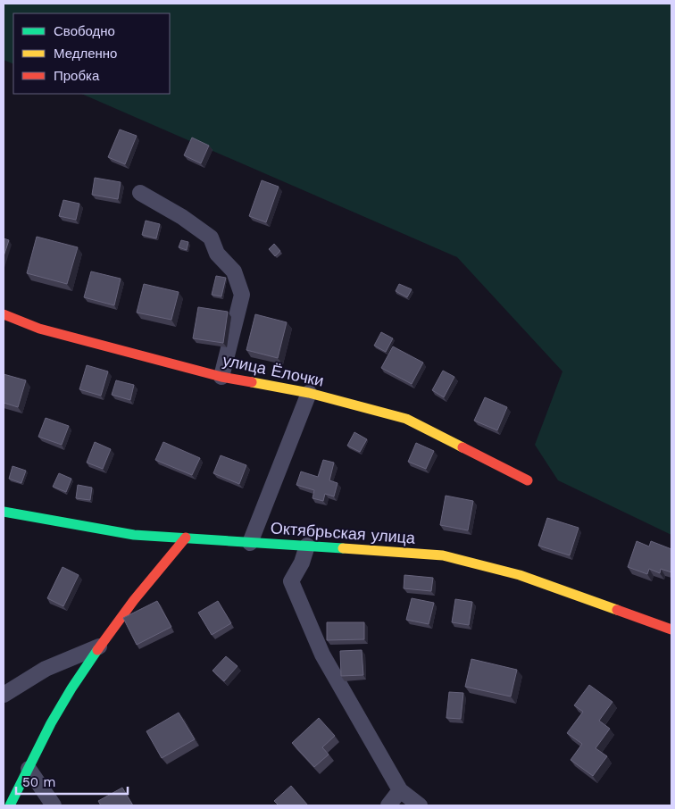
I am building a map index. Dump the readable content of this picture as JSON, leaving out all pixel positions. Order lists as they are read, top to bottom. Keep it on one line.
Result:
{"streets":{"street":["улица Ёлочки","Октябрьская улица"]},"legend":["Свободно","Медленно","Пробка"],"scale_bar":"50 m"}
